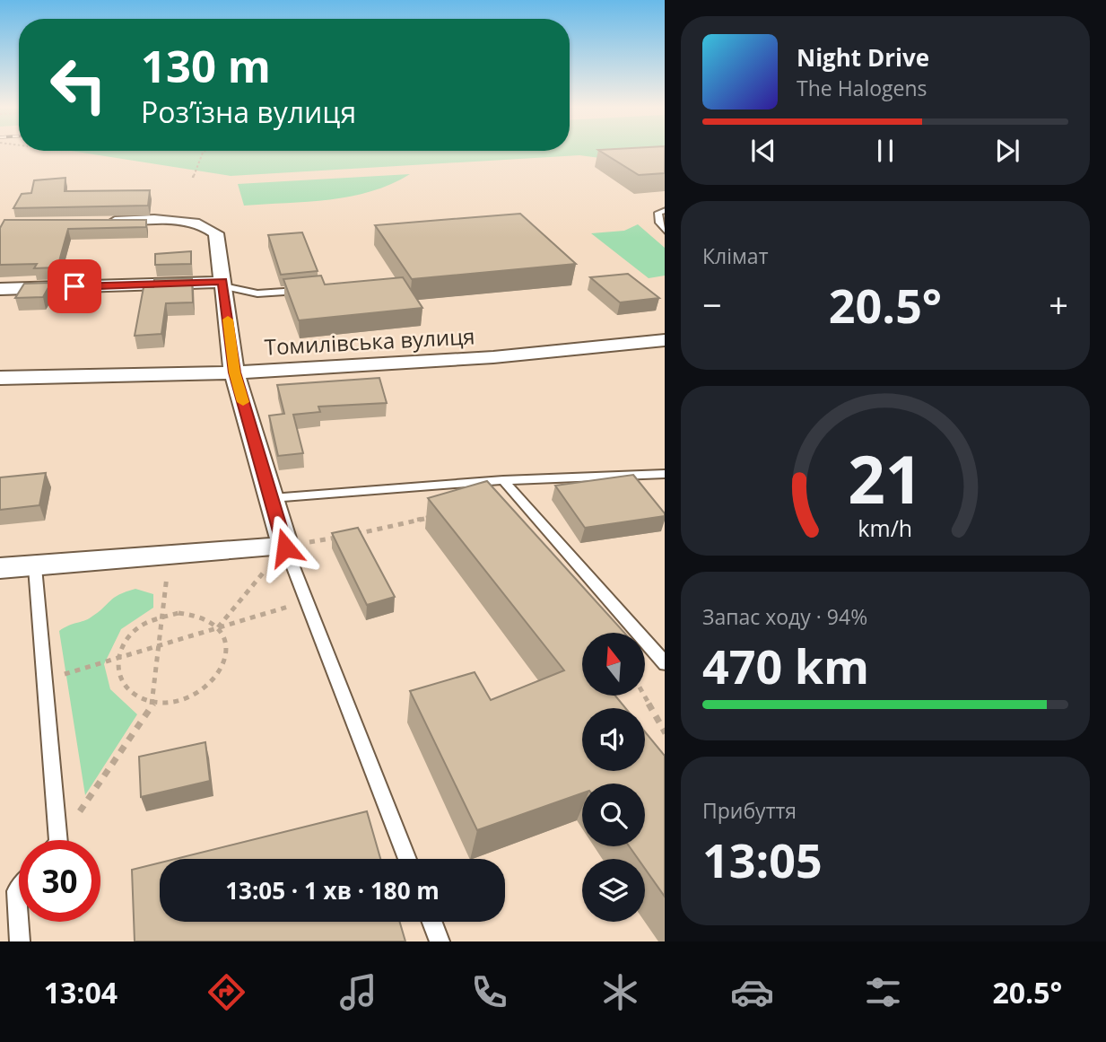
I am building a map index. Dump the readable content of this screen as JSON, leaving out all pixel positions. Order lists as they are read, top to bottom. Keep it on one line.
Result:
{"streets":{"street":["Томилівська вулиця"]},"north":"top","page":{"turn":["130 m","Розʼїзна вулиця"],"song":["Night Drive","The Halogens"],"tile":["Клімат",["Запас ходу · 94%","470 km"],["Прибуття","13:05"]],"heat":["−","20.5°","+"],"limit":"30","trip":"13:05 · 1 хв · 180 m","tabs":["13:04","20.5°"],"gauge":["21","km/h"]}}
